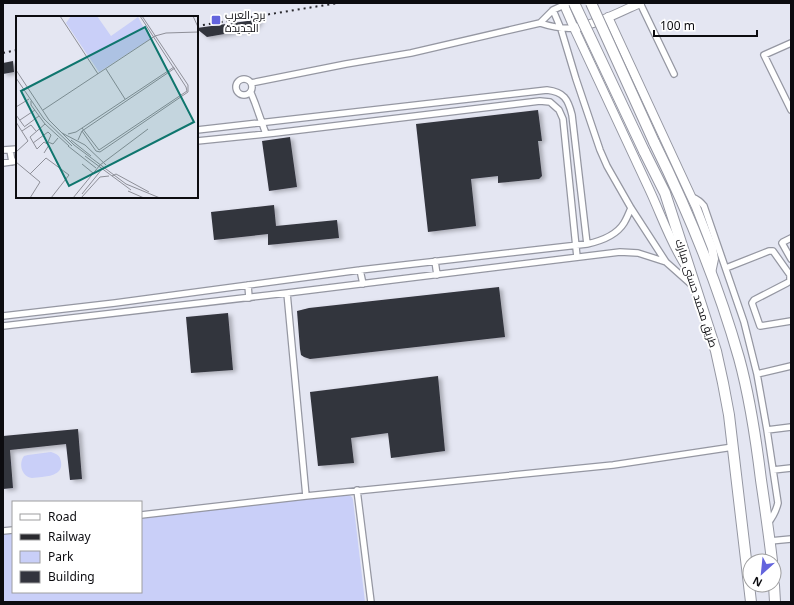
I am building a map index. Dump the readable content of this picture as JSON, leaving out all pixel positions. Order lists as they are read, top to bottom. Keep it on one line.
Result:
{"streets":{"highway":["طريق محمد حسنى مبارك"]},"places":{"transit":["برج العرب الجديدة"]},"legend":["Road","Railway","Park","Building"],"scale_bar":"100 m","north":"bottom left"}
